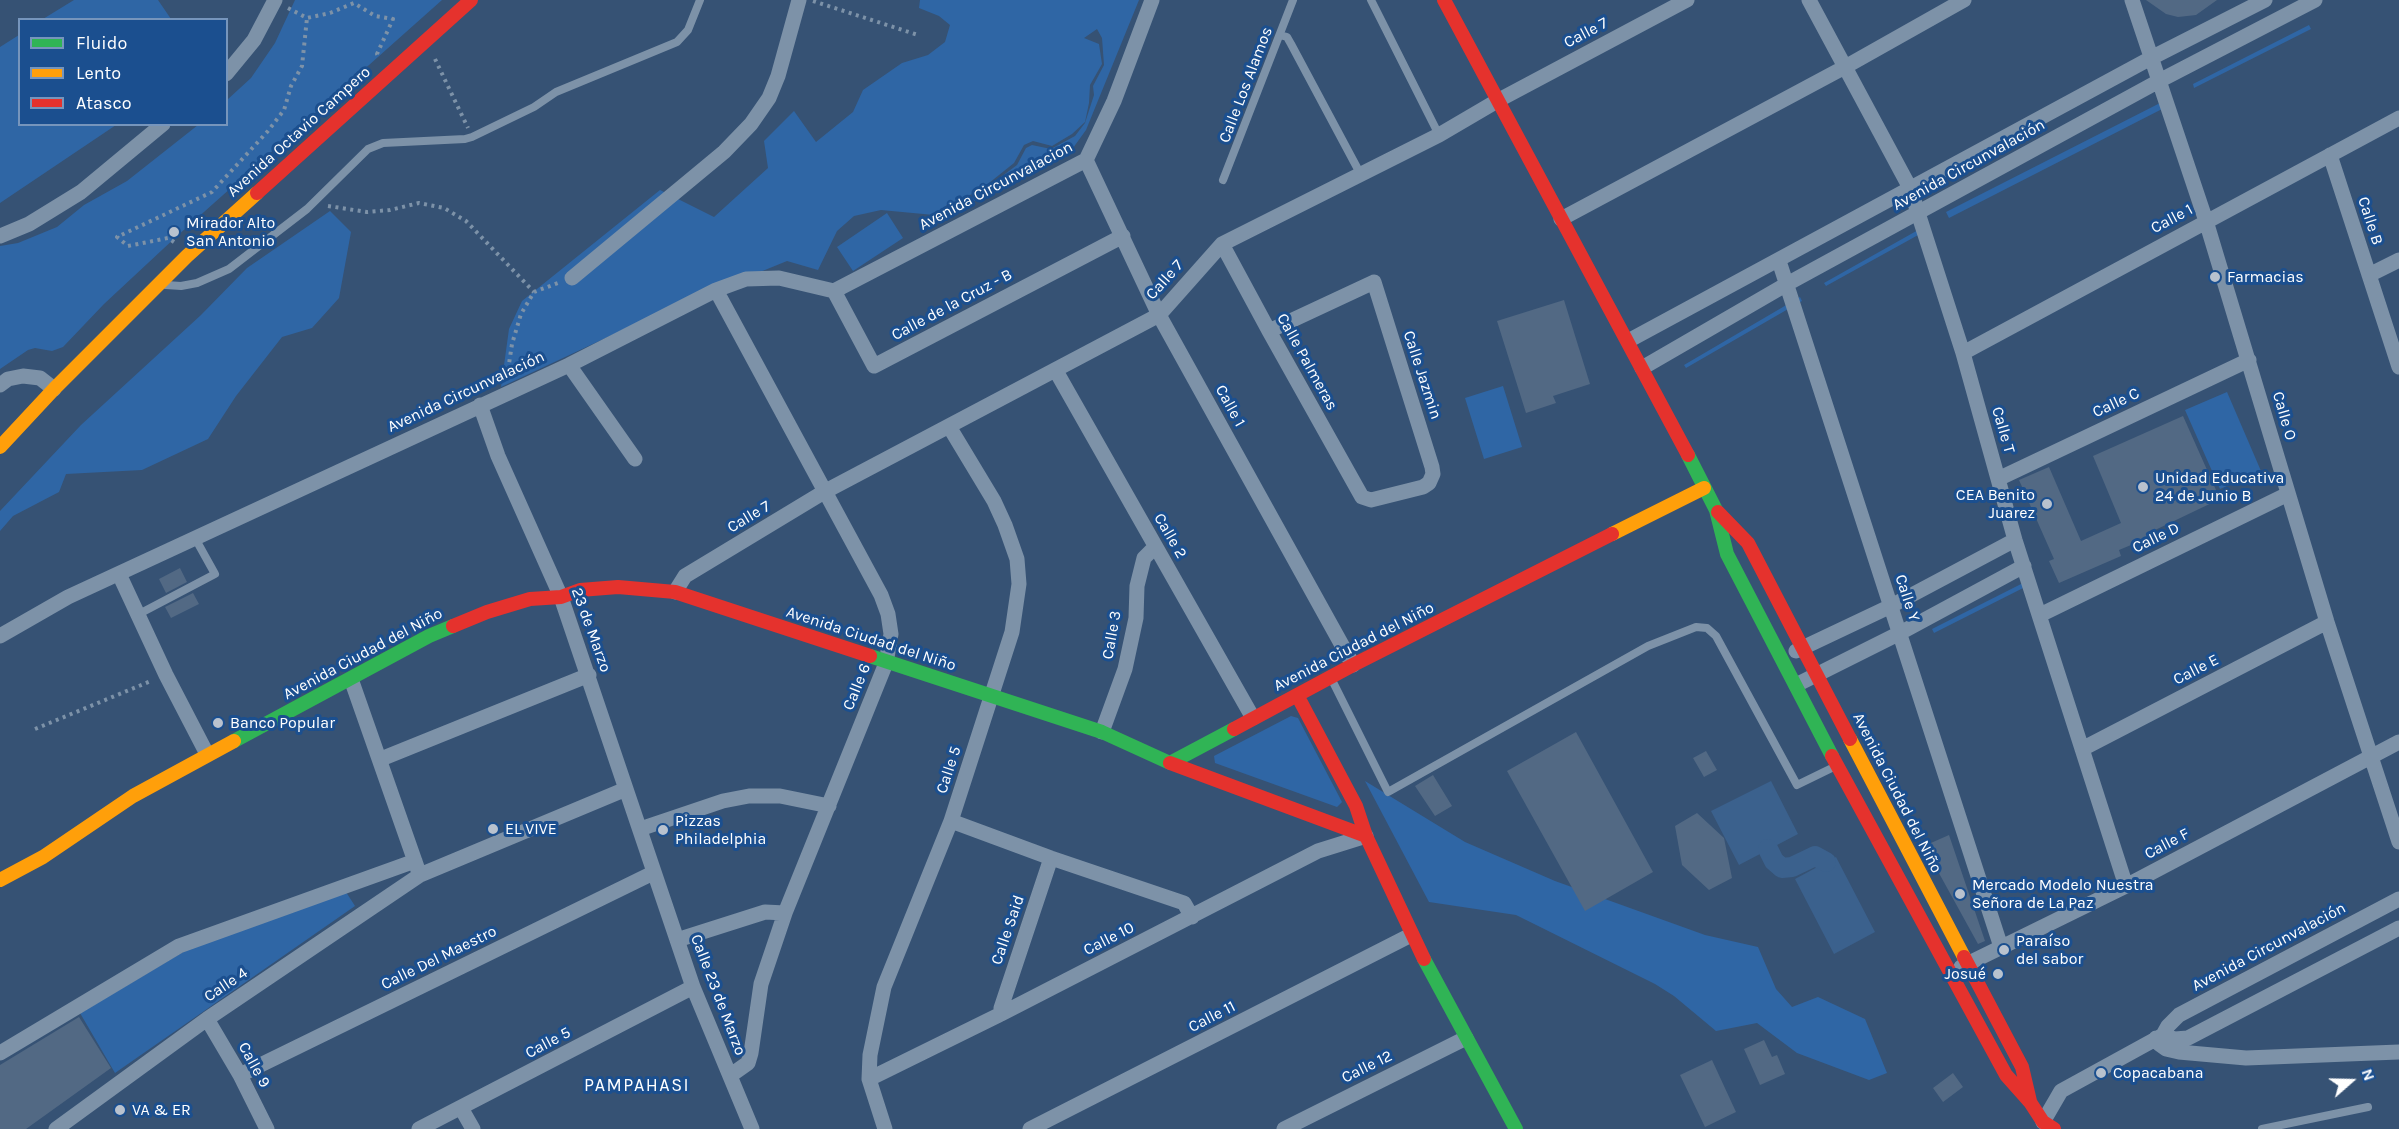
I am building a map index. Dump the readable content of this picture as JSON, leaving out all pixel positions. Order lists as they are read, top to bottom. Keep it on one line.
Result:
{"streets":{"main road":["Avenida Octavio Campero","Avenida Ciudad del Niño"],"street":["Calle 7","Avenida Circunvalación","Avenida Circunvalacion","Calle 1","Calle B","Calle de la Cruz - B","Calle Palmeras","Calle Jazmin","Calle C","Calle O","Calle T","Calle 2","Calle D","Calle Y","23 de Marzo","Calle 3","Calle E","Calle 6","Calle 5","Calle F","Calle Said","Calle 10","Calle Del Maestro","Calle 4","Calle 23 de Marzo","Calle 11","Calle 9","Calle 12"],"lane":["Calle Los Alamos"]},"crossings":[["Calle 7","Calle 1"],["Calle 7","Calle Palmeras"],["Calle 7","Calle 2"],["Calle 7","Avenida Ciudad del Niño"],["Calle 7","Calle 6"],["Calle 7","Calle 5"],["Avenida Circunvalación","Avenida Circunvalacion"],["Avenida Circunvalación","Calle de la Cruz - B"],["Avenida Circunvalación","Calle O"],["Avenida Circunvalación","Calle T"],["Avenida Circunvalación","Calle Y"],["Avenida Circunvalación","23 de Marzo"],["Avenida Circunvalación","Avenida Ciudad del Niño"],["Avenida Circunvalación","Calle 6"],["Avenida Circunvalacion","Calle 1"],["Avenida Circunvalacion","Calle de la Cruz - B"],["Calle 1","Calle B"],["Calle 1","Calle de la Cruz - B"],["Calle 1","Calle O"],["Calle 1","Calle T"],["Calle 1","Avenida Ciudad del Niño"],["Calle Palmeras","Calle Jazmin"],["Calle C","Calle O"],["Calle C","Calle T"],["Calle O","Calle D"],["Calle O","Calle E"],["Calle O","Calle F"],["Calle T","Calle D"],["Calle T","Calle E"],["Calle T","Calle F"],["Calle 2","Calle 3"],["Calle 2","Avenida Ciudad del Niño"],["Calle Y","Calle F"],["23 de Marzo","Avenida Ciudad del Niño"],["23 de Marzo","Calle Del Maestro"],["23 de Marzo","Calle 4"],["23 de Marzo","Calle 23 de Marzo"],["Calle 3","Avenida Ciudad del Niño"],["Avenida Ciudad del Niño","Calle 6"],["Avenida Ciudad del Niño","Calle 5"],["Avenida Ciudad del Niño","Calle F"],["Calle 6","Calle 23 de Marzo"],["Calle 5","Calle 10"],["Calle 5","Calle 23 de Marzo"],["Calle Said","Calle 10"],["Calle Del Maestro","Calle 23 de Marzo"],["Calle Del Maestro","Calle 9"],["Calle 4","Calle 9"]],"districts":["PAMPAHASI"],"places":["Mirador Alto San Antonio","Farmacias","Unidad Educativa 24 de Junio B","CEA Benito Juarez","Banco Popular","EL VIVE","Pizzas Philadelphia","Mercado Modelo Nuestra Señora de La Paz","Paraíso del sabor","Josué","Copacabana","VA & ER"],"legend":["Fluido","Lento","Atasco"],"north":"right"}
